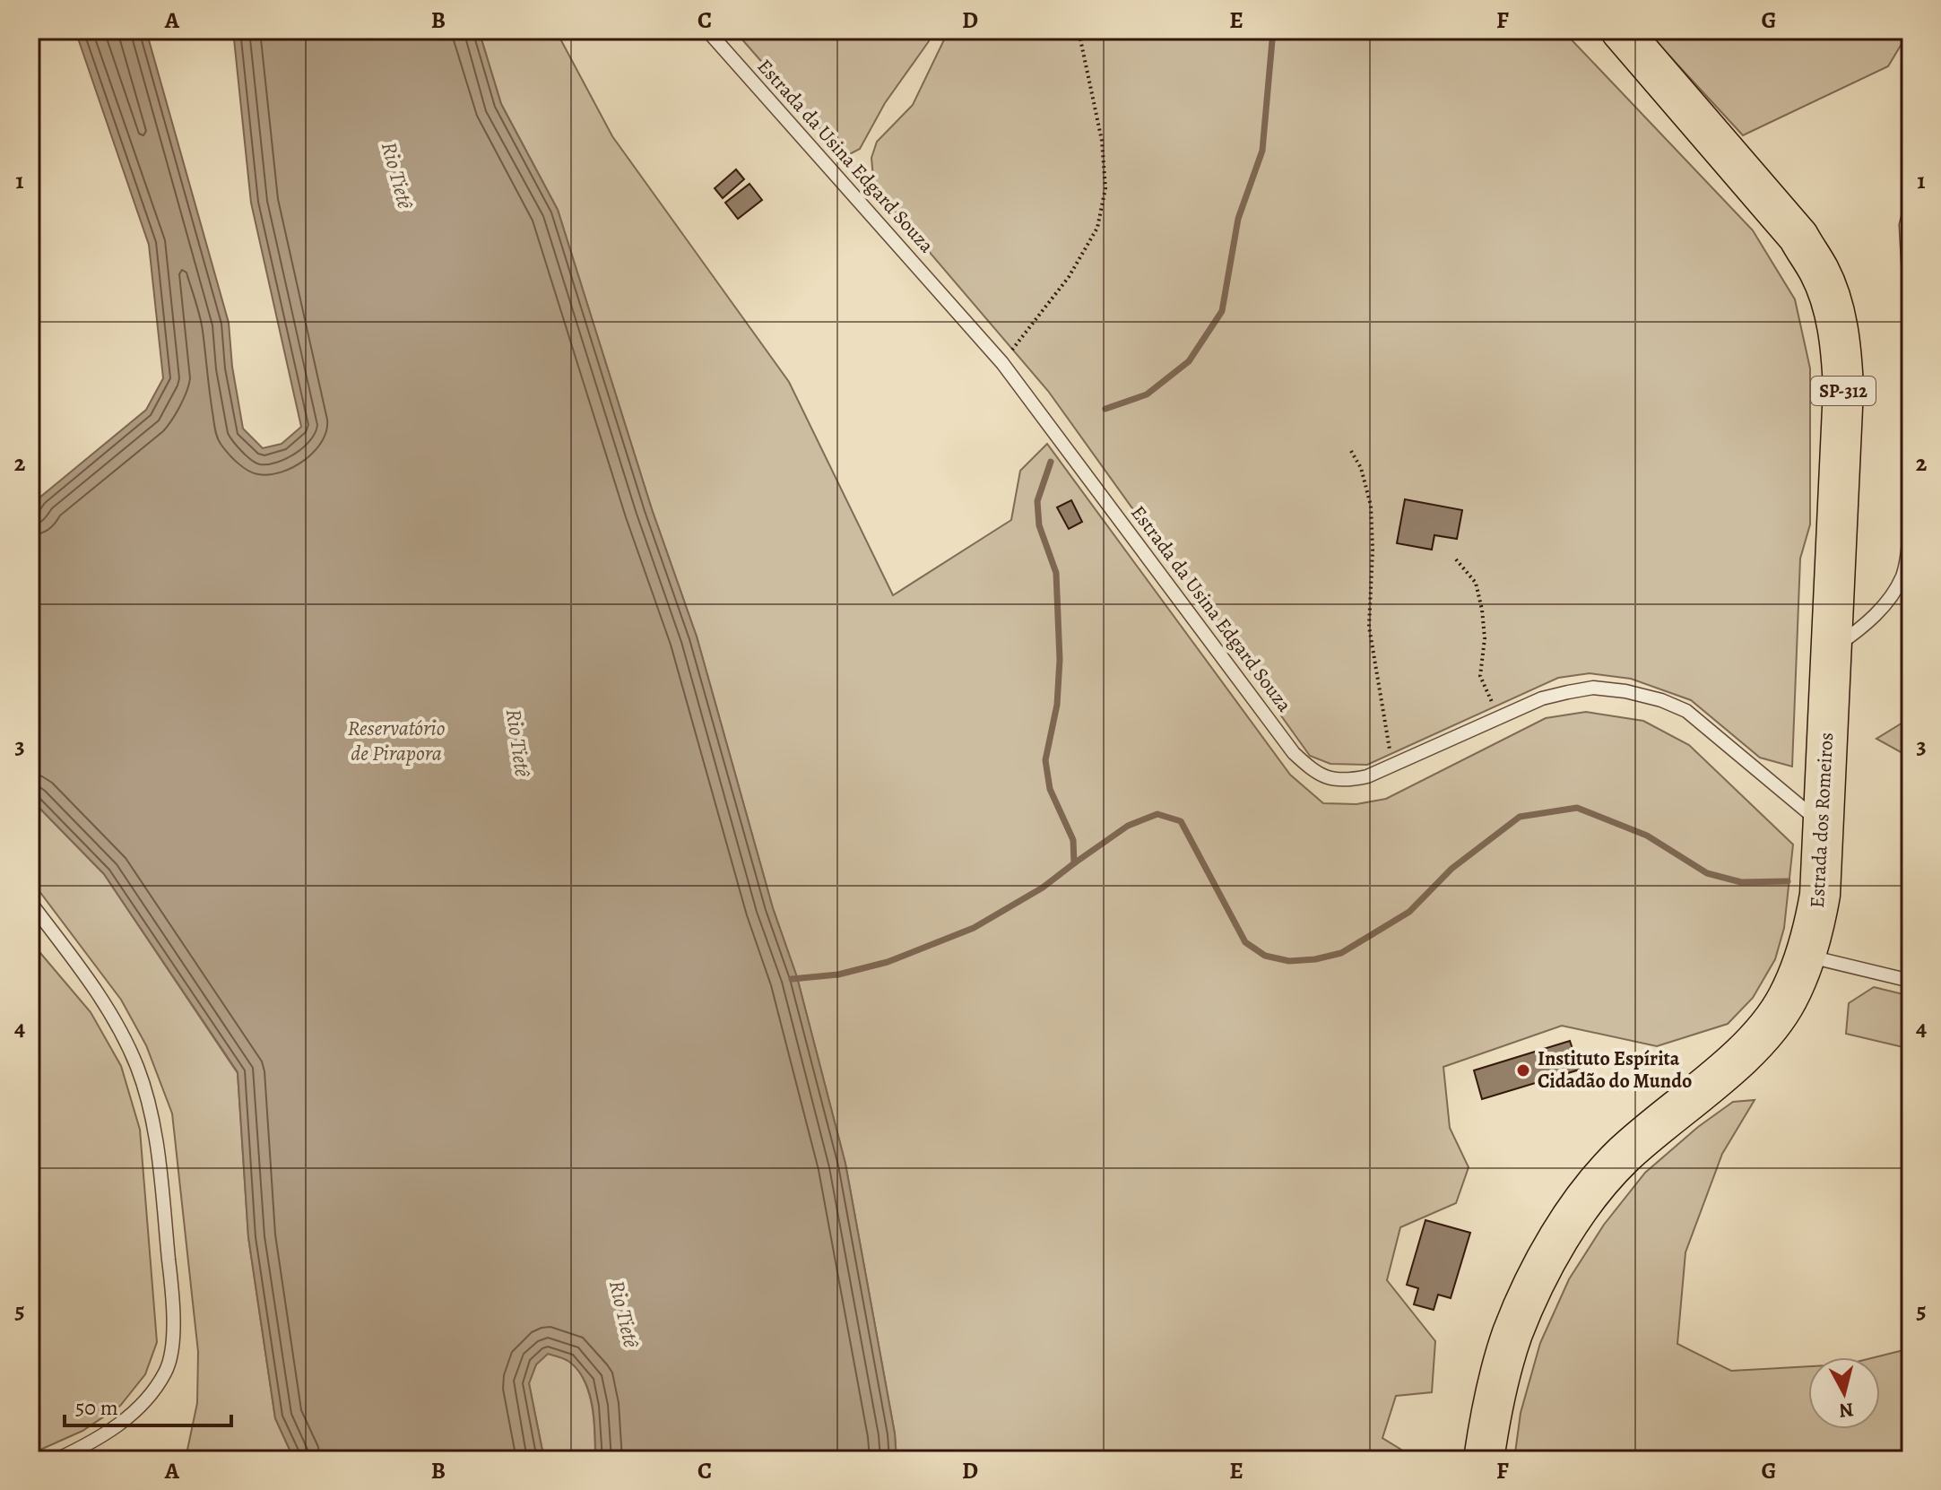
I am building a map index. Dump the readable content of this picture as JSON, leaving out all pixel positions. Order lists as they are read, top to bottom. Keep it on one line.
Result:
{"streets":{"main road":["SP-312","Estrada dos Romeiros"],"lane":["Estrada da Usina Edgard Souza"]},"crossings":[["Estrada da Usina Edgard Souza","Estrada dos Romeiros"]],"water":["Rio Tietê","Reservatório de Pirapora"],"places":["Instituto Espírita Cidadão do Mundo"],"scale_bar":"50 m","north":"bottom","grid":{"columns":["A","B","C","D","E","F","G"],"rows":["1","2","3","4","5"]}}
